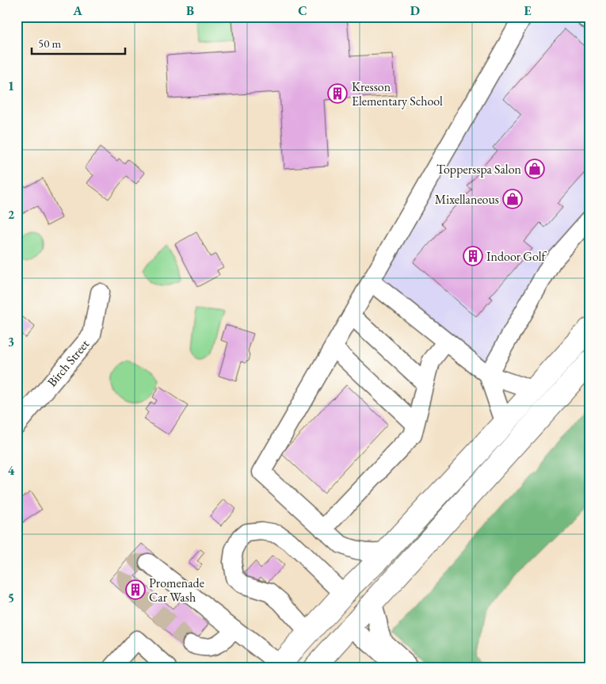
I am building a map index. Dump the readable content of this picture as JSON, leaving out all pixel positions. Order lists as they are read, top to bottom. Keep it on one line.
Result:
{"streets":{"street":["Birch Street"]},"places":{"building":["Kresson Elementary School","Indoor Golf","Promenade Car Wash"],"shop":["Toppersspa Salon","Mixellaneous"]},"scale_bar":"50 m","grid":{"columns":["A","B","C","D","E"],"rows":["1","2","3","4","5"]}}
